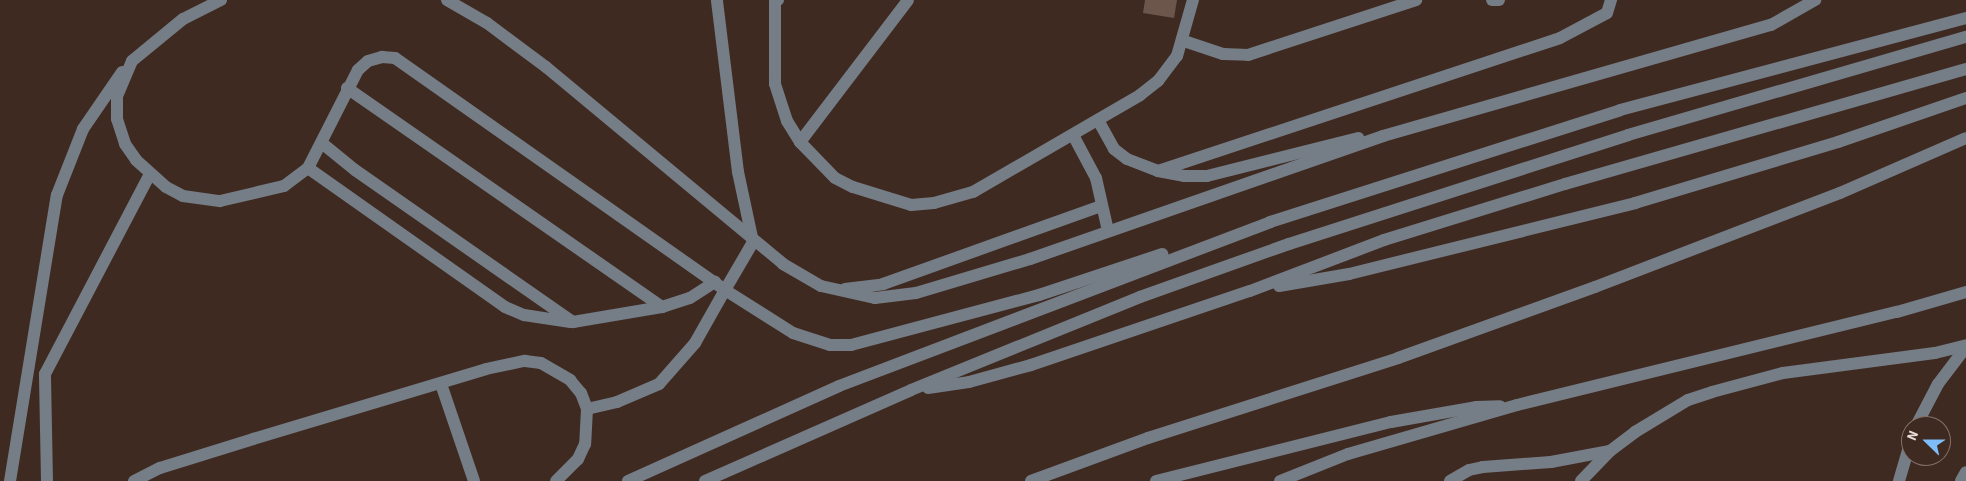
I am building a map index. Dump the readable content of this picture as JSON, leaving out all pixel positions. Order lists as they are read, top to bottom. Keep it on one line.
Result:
{"north":"left"}
